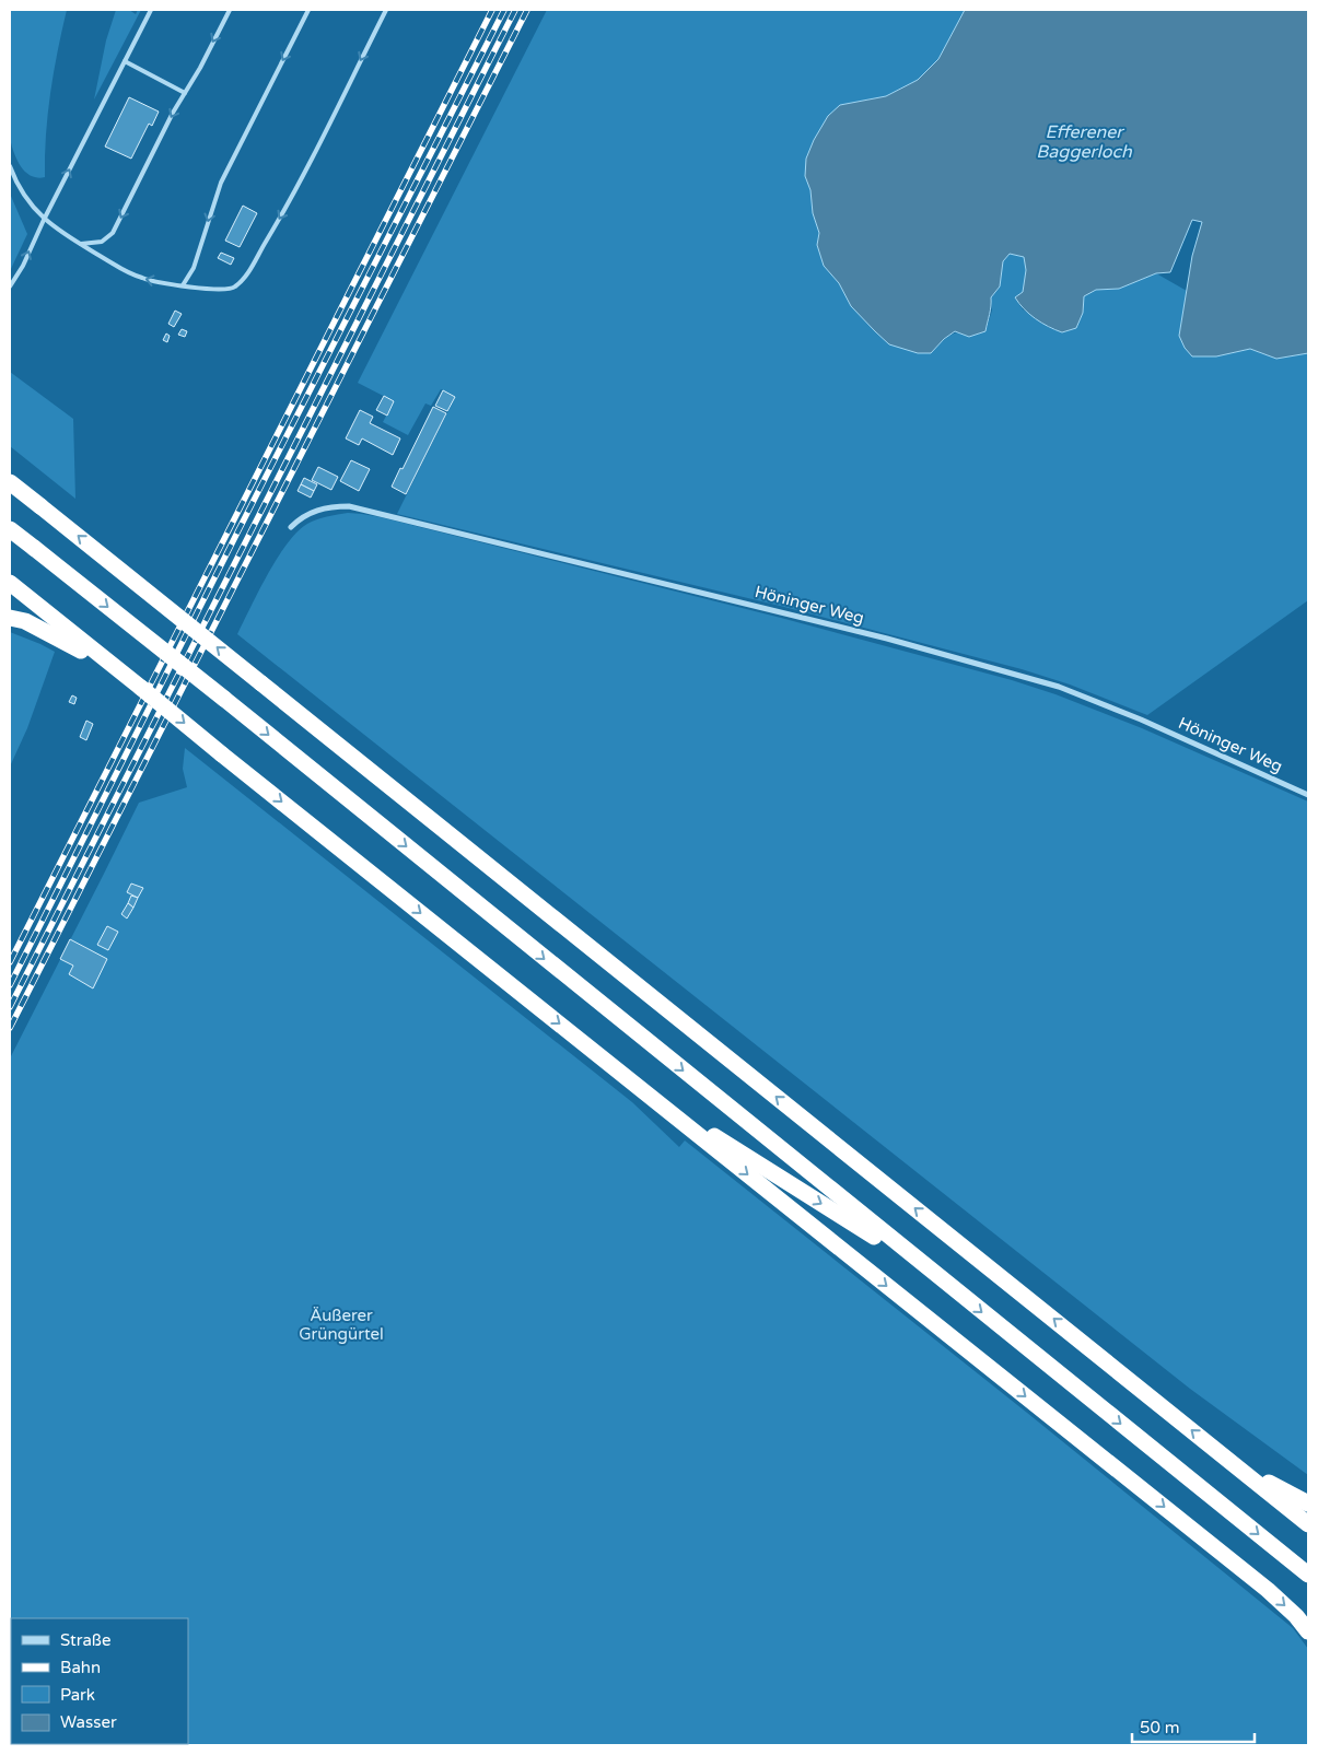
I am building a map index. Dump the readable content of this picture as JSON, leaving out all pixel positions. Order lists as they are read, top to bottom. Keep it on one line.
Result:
{"streets":{"street":["Höninger Weg"]},"water":["Efferener Baggerloch"],"parks":["Äußerer Grüngürtel"],"legend":["Straße","Bahn","Park","Wasser"],"scale_bar":"50 m"}
